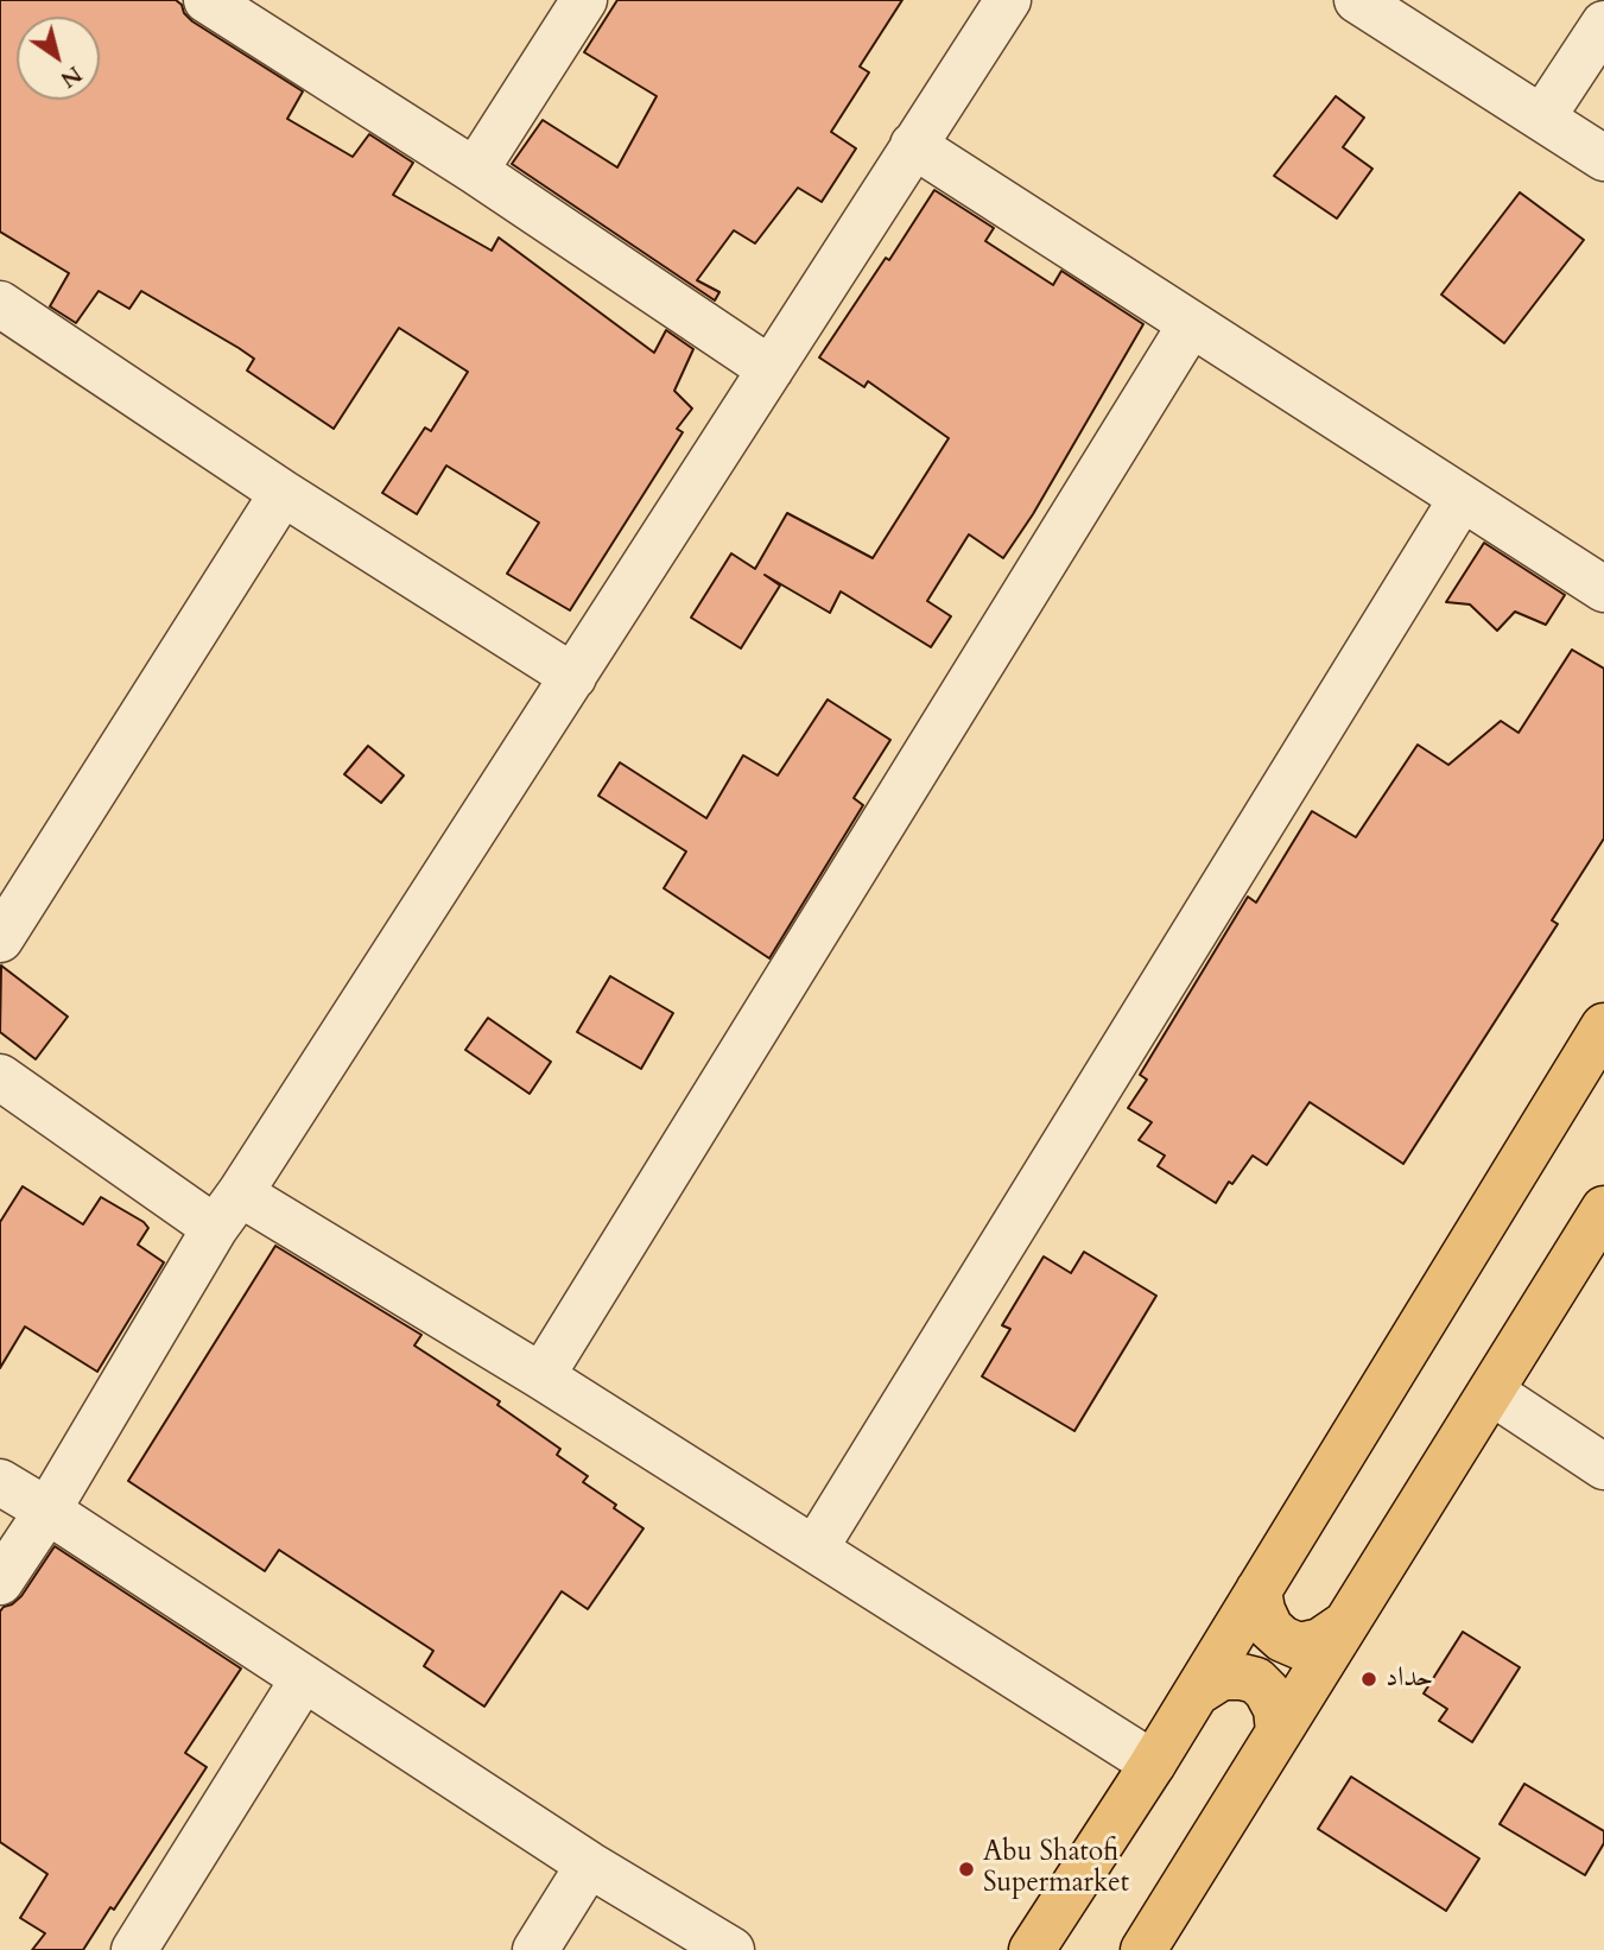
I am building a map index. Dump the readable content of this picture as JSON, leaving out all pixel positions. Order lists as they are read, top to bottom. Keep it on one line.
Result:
{"places":["حداد","Abu Shatofi Supermarket"],"north":"bottom right"}
